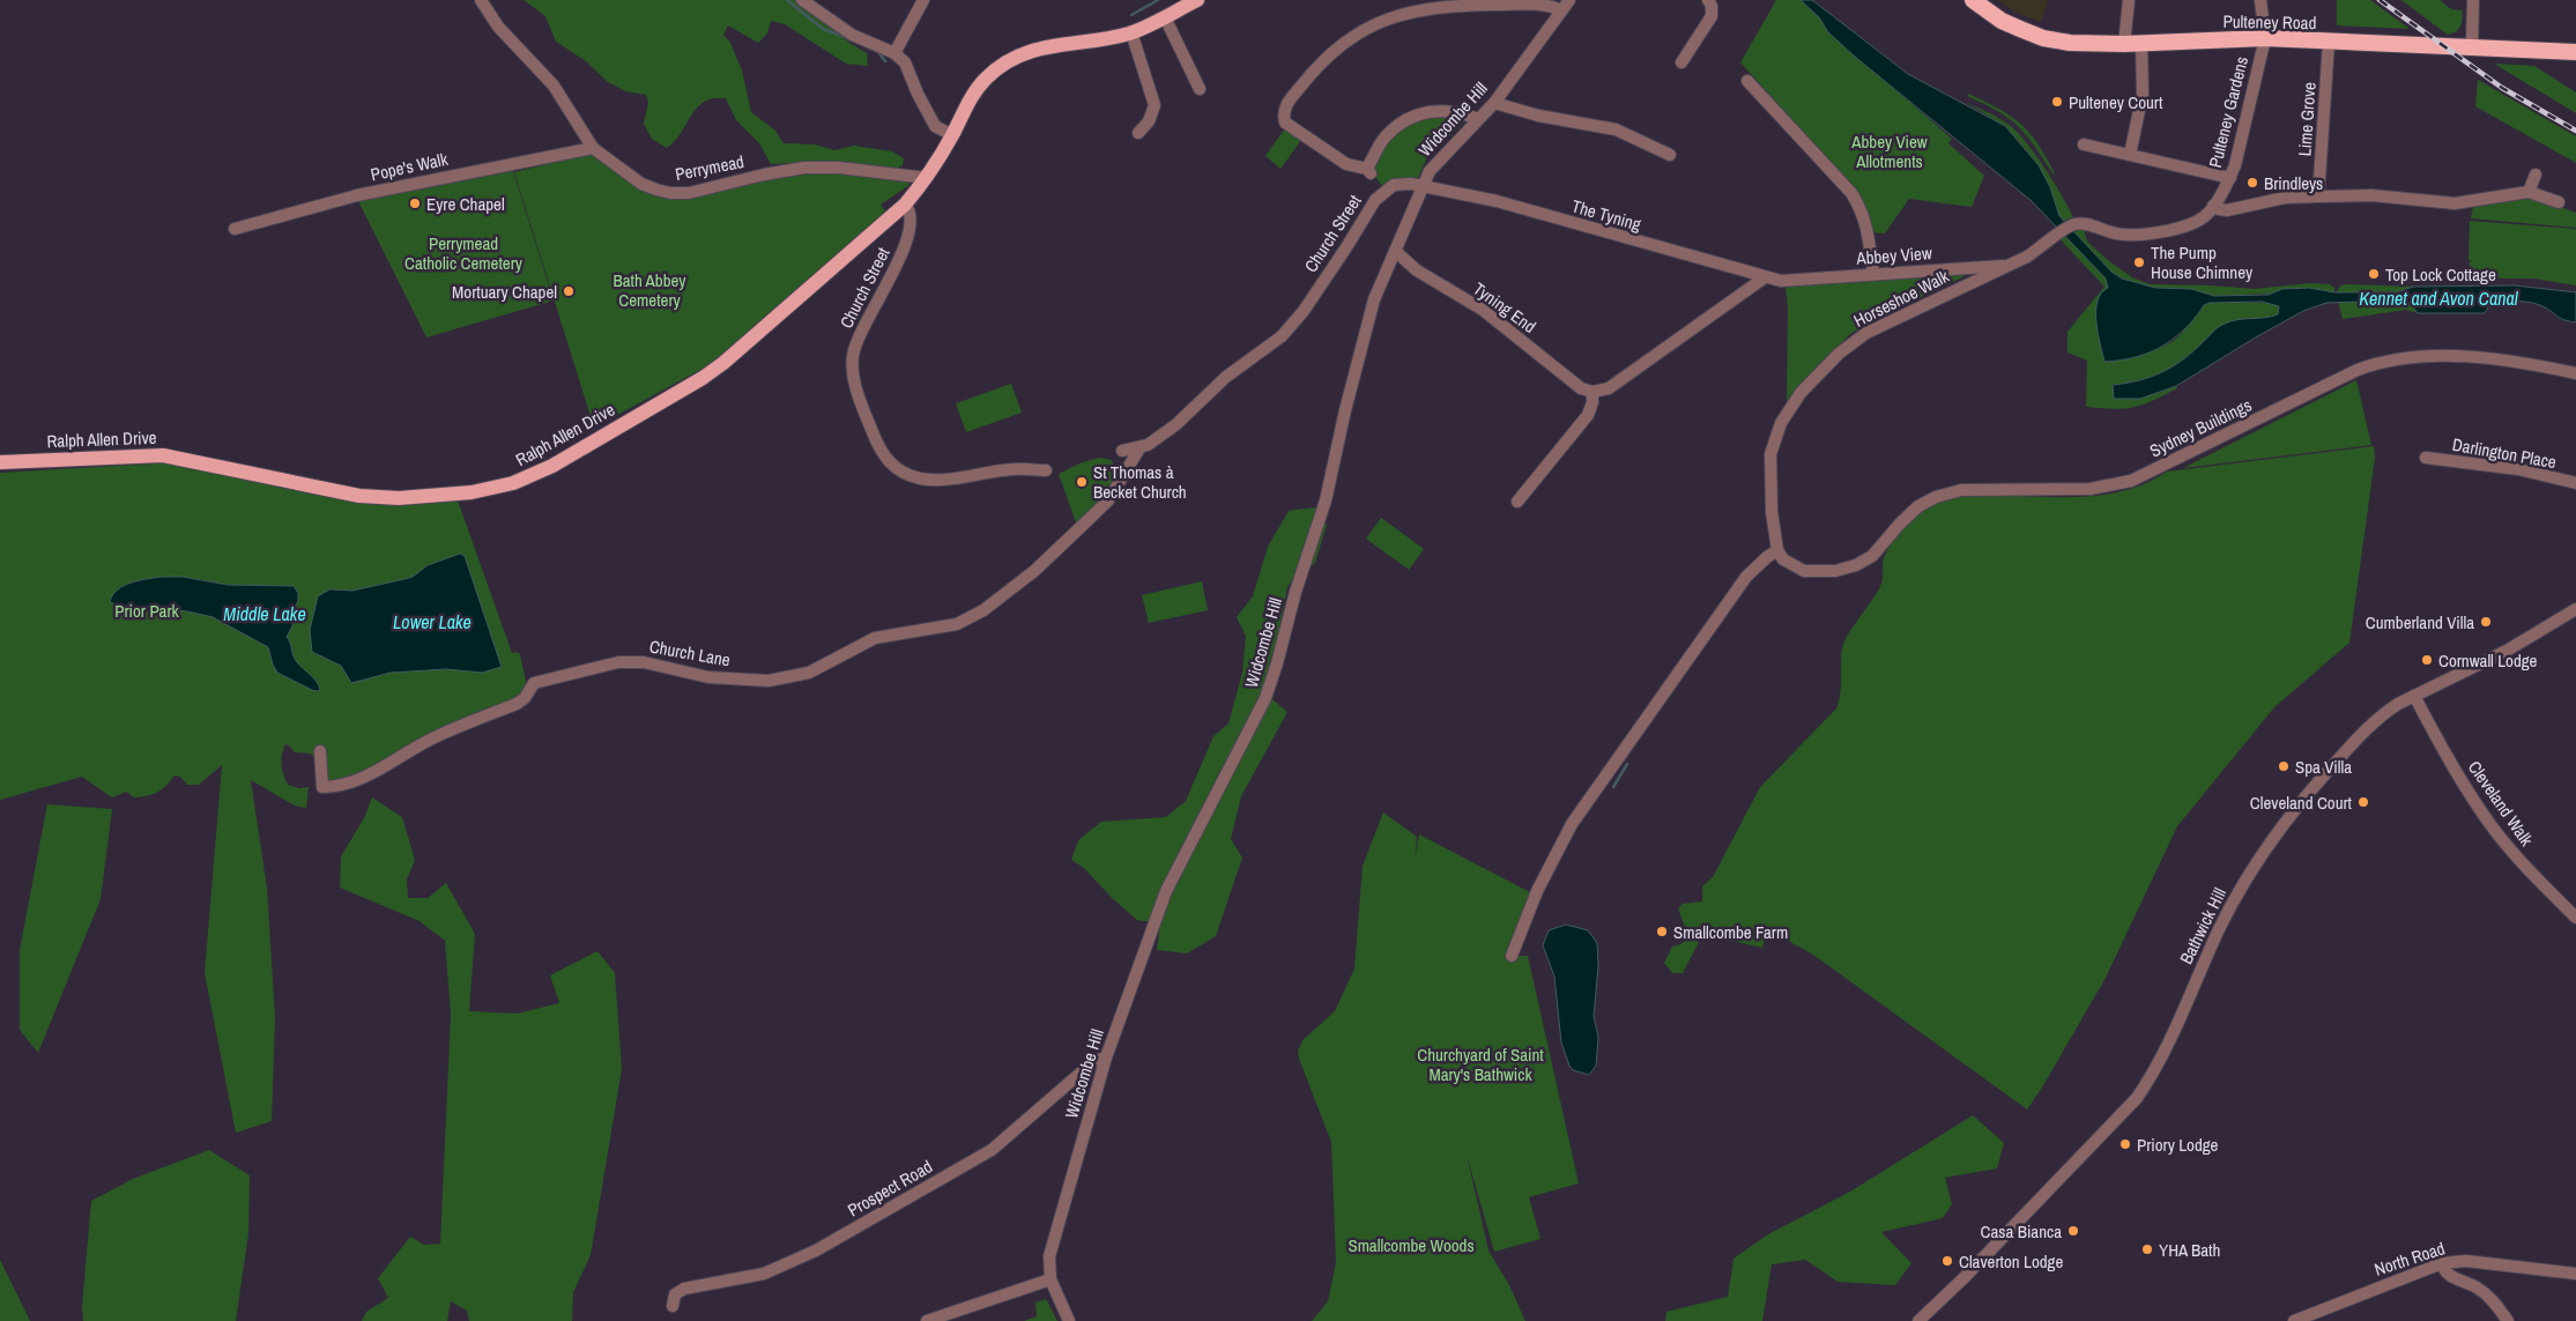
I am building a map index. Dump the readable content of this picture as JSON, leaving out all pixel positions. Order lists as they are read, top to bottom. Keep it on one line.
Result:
{"streets":{"highway":["Pulteney Road"],"main road":["Ralph Allen Drive"],"street":["Pulteney Gardens","Widcombe Hill","Lime Grove","Pope's Walk","Perrymead","The Tyning","Church Street","Abbey View","Horseshoe Walk","Tyning End","Sydney Buildings","Darlington Place","Church Lane","Cleveland Walk","Bathwick Hill","Prospect Road","North Road"]},"crossings":[["Pulteney Road","Pulteney Gardens"],["Pulteney Road","Lime Grove"],["Pulteney Gardens","Abbey View"],["Pulteney Gardens","Horseshoe Walk"],["Widcombe Hill","The Tyning"],["Widcombe Hill","Church Street"],["Widcombe Hill","Tyning End"],["Widcombe Hill","Prospect Road"],["Pope's Walk","Perrymead"],["Perrymead","Ralph Allen Drive"],["The Tyning","Church Street"],["The Tyning","Abbey View"],["Church Street","Ralph Allen Drive"],["Church Street","Church Lane"],["Abbey View","Horseshoe Walk"],["Horseshoe Walk","Sydney Buildings"],["Cleveland Walk","Bathwick Hill"]],"water":["Kennet and Avon Canal","Middle Lake","Lower Lake"],"parks":["Abbey View Allotments","Perrymead Catholic Cemetery","Bath Abbey Cemetery","Prior Park","Churchyard of Saint Mary's Bathwick","Smallcombe Woods"],"places":["Pulteney Court","Brindleys","Eyre Chapel","The Pump House Chimney","Top Lock Cottage","Mortuary Chapel","St Thomas à Becket Church","Cumberland Villa","Cornwall Lodge","Spa Villa","Cleveland Court","Smallcombe Farm","Priory Lodge","Casa Bianca","YHA Bath","Claverton Lodge"]}
